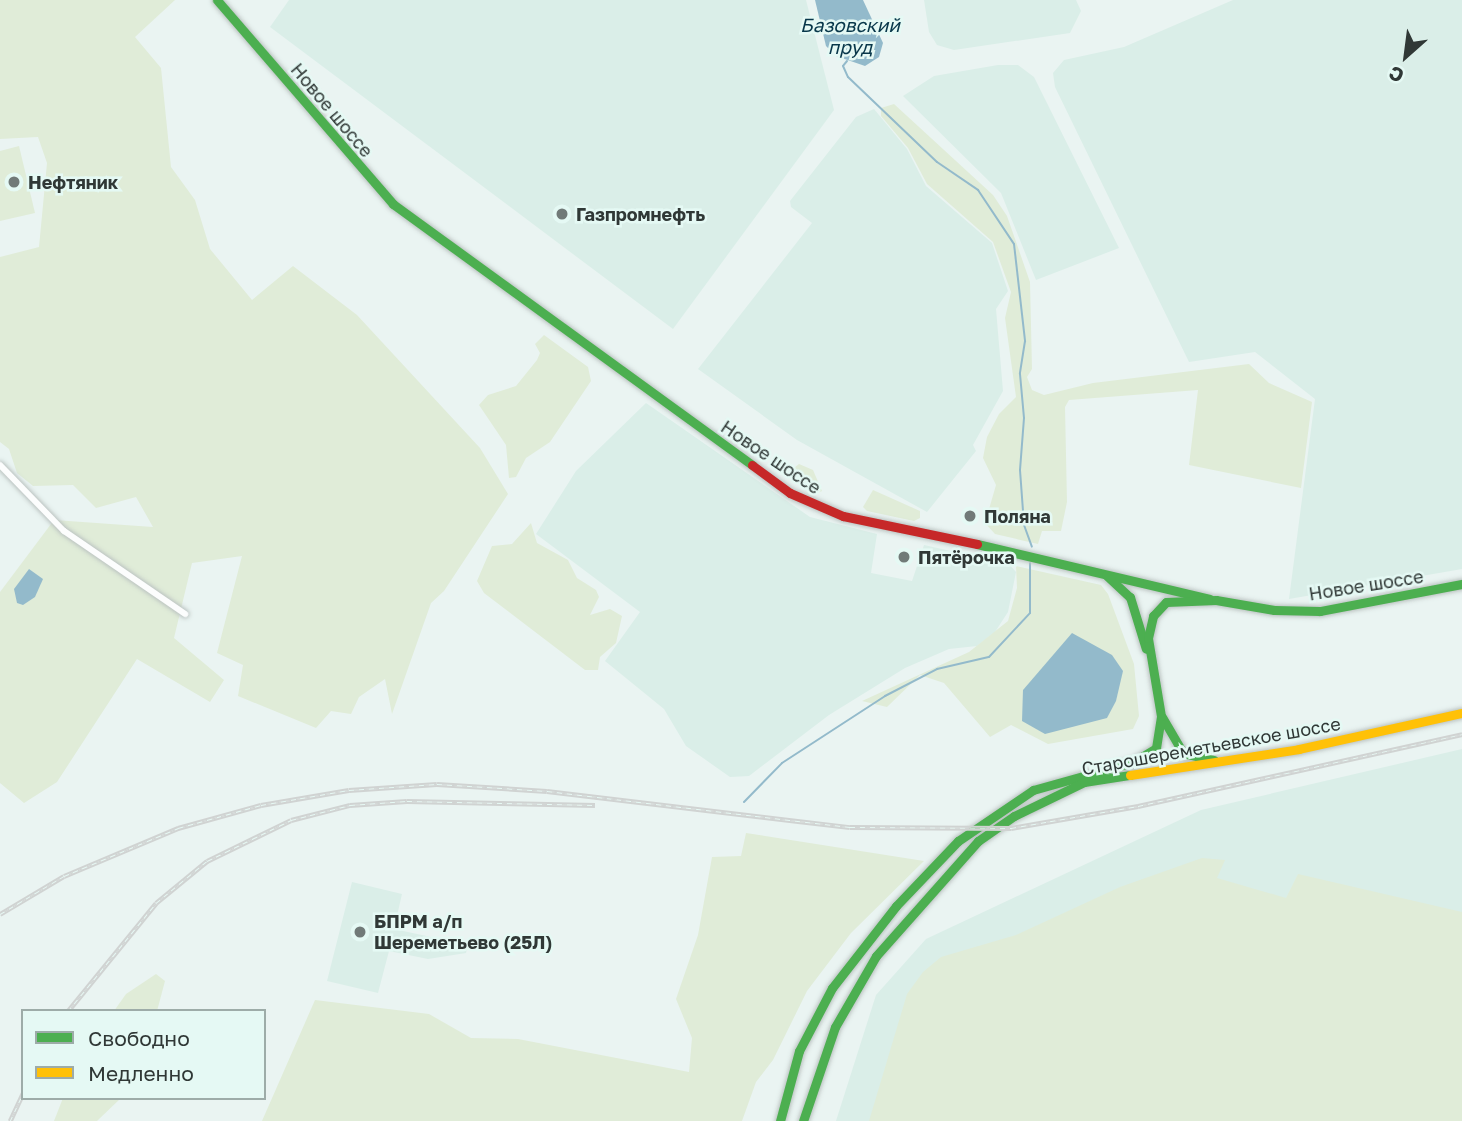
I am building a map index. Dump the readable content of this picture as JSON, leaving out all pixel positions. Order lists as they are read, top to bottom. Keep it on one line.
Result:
{"streets":{"main road":["Новое шоссе","Старошереметьевское шоссе"]},"water":["Базовский пруд"],"places":["Нефтяник","Газпромнефть","Поляна","Пятёрочка","БПРМ а/п Шереметьево (25Л)"],"legend":["Свободно","Медленно"],"north":"bottom left"}
